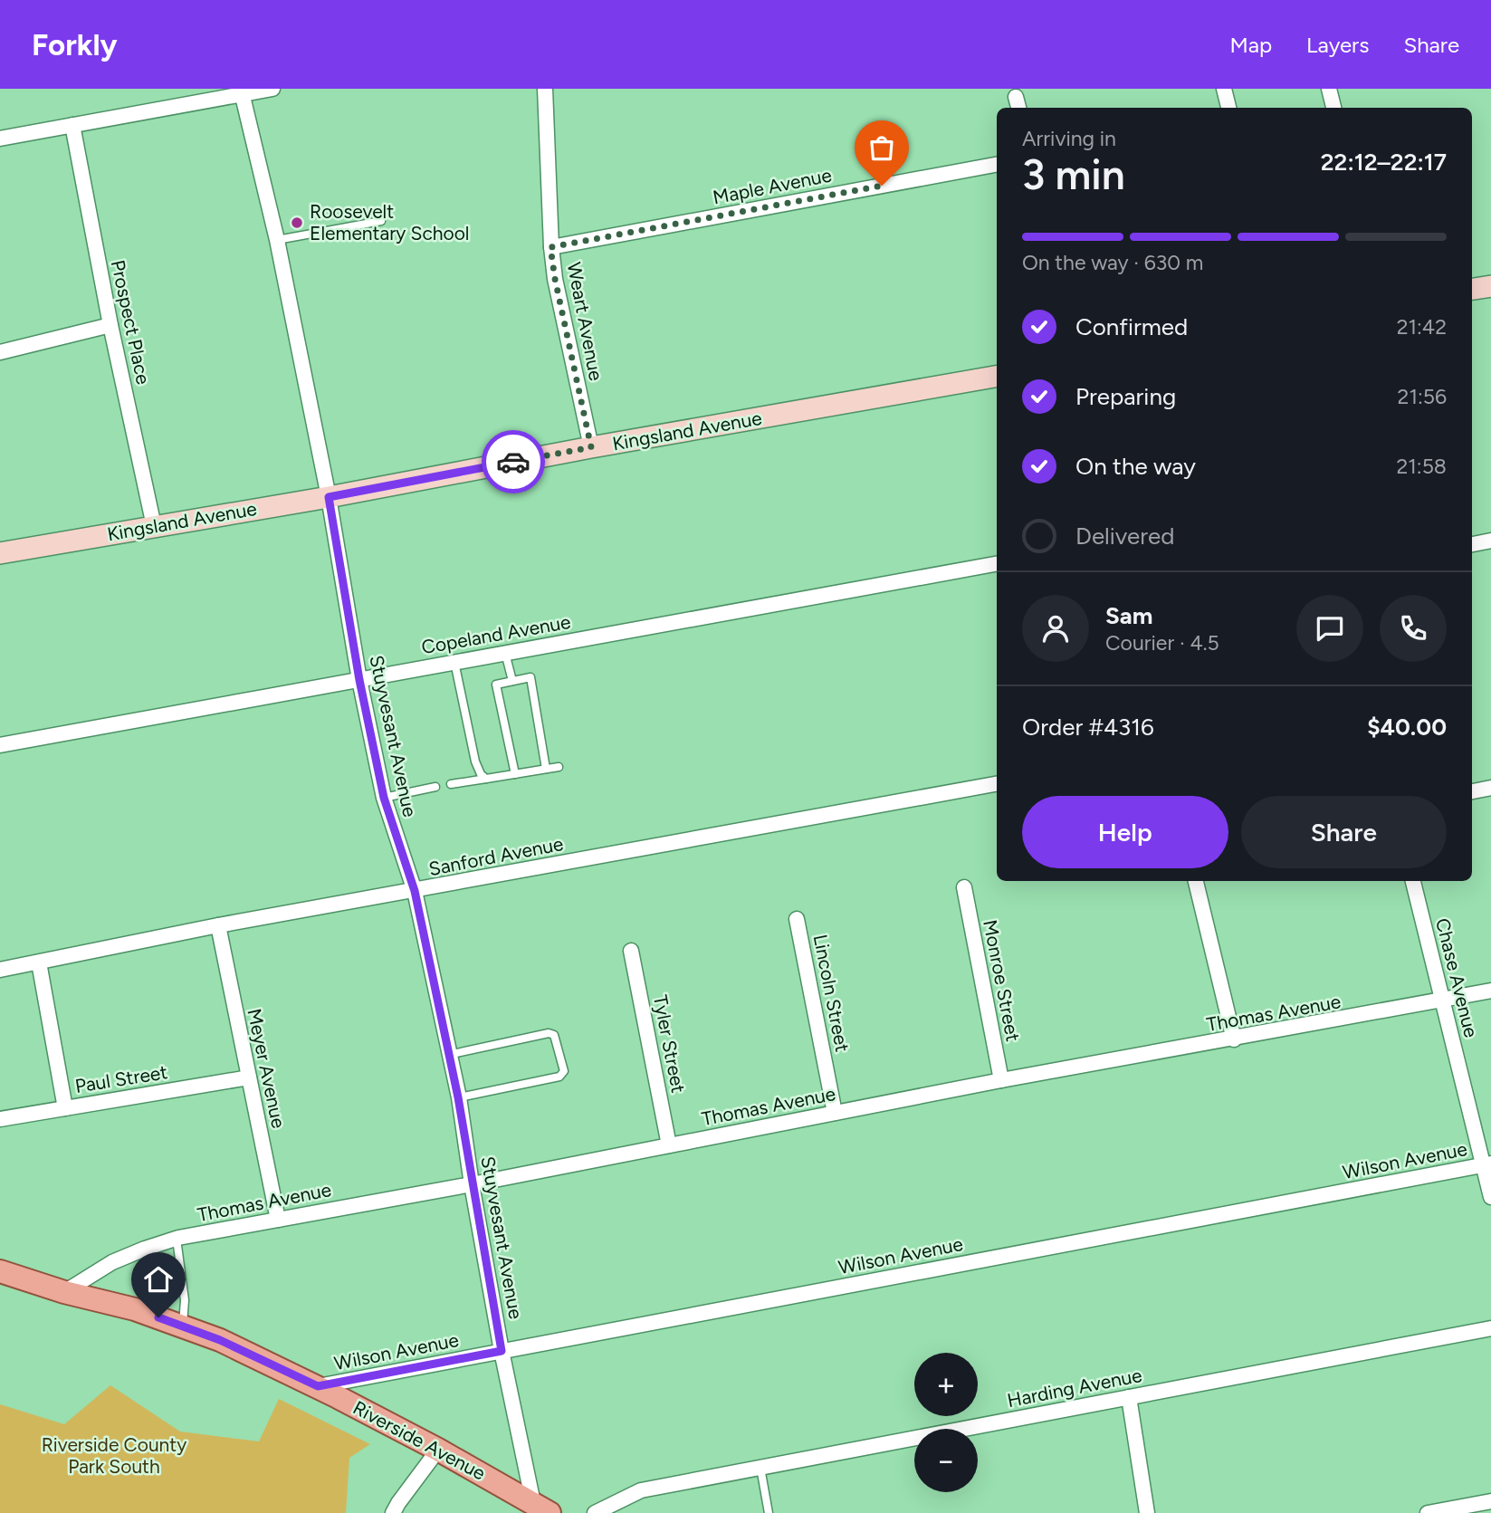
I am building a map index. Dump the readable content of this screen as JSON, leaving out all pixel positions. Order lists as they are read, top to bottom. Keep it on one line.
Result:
{"streets":{"main road":["Kingsland Avenue","Riverside Avenue"],"street":["Maple Avenue","Weart Avenue","Prospect Place","Copeland Avenue","Stuyvesant Avenue","Sanford Avenue","Chase Avenue","Monroe Street","Lincoln Street","Thomas Avenue","Tyler Street","Meyer Avenue","Paul Street","Wilson Avenue","Harding Avenue"]},"crossings":[["Maple Avenue","Weart Avenue"],["Weart Avenue","Kingsland Avenue"],["Prospect Place","Kingsland Avenue"],["Kingsland Avenue","Stuyvesant Avenue"],["Copeland Avenue","Stuyvesant Avenue"],["Stuyvesant Avenue","Sanford Avenue"],["Stuyvesant Avenue","Thomas Avenue"],["Stuyvesant Avenue","Wilson Avenue"],["Stuyvesant Avenue","Riverside Avenue"],["Sanford Avenue","Meyer Avenue"],["Chase Avenue","Thomas Avenue"],["Chase Avenue","Wilson Avenue"],["Monroe Street","Thomas Avenue"],["Lincoln Street","Thomas Avenue"],["Thomas Avenue","Tyler Street"],["Thomas Avenue","Meyer Avenue"],["Thomas Avenue","Riverside Avenue"],["Meyer Avenue","Paul Street"],["Wilson Avenue","Riverside Avenue"]],"parks":["Riverside County Park South"],"places":["Roosevelt Elementary School"],"page":{"header":"Forkly","nav":["Map","Layers","Share"],"heading":["3 min","Arriving in","22:12–22:17"],"panel":["Sam","Courier · 4.5","Order #4316","$40.00"],"bar":"On the way · 630 m","list":[["Confirmed","21:42"],["Preparing","21:56"],["On the way","21:58"],"Delivered"],"buttons":["Help","Share"],"map_buttons":["+","−"]}}
